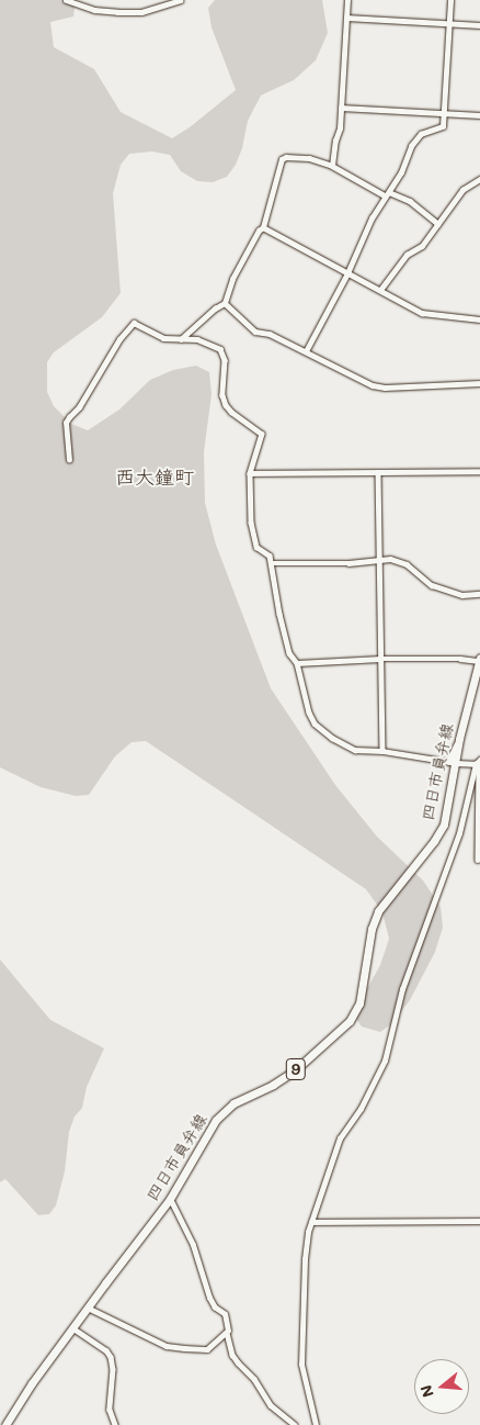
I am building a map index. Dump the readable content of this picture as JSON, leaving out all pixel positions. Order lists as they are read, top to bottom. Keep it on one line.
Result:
{"streets":{"main road":["四日市員弁線","9"]},"districts":["西大鐘町"],"north":"left"}
